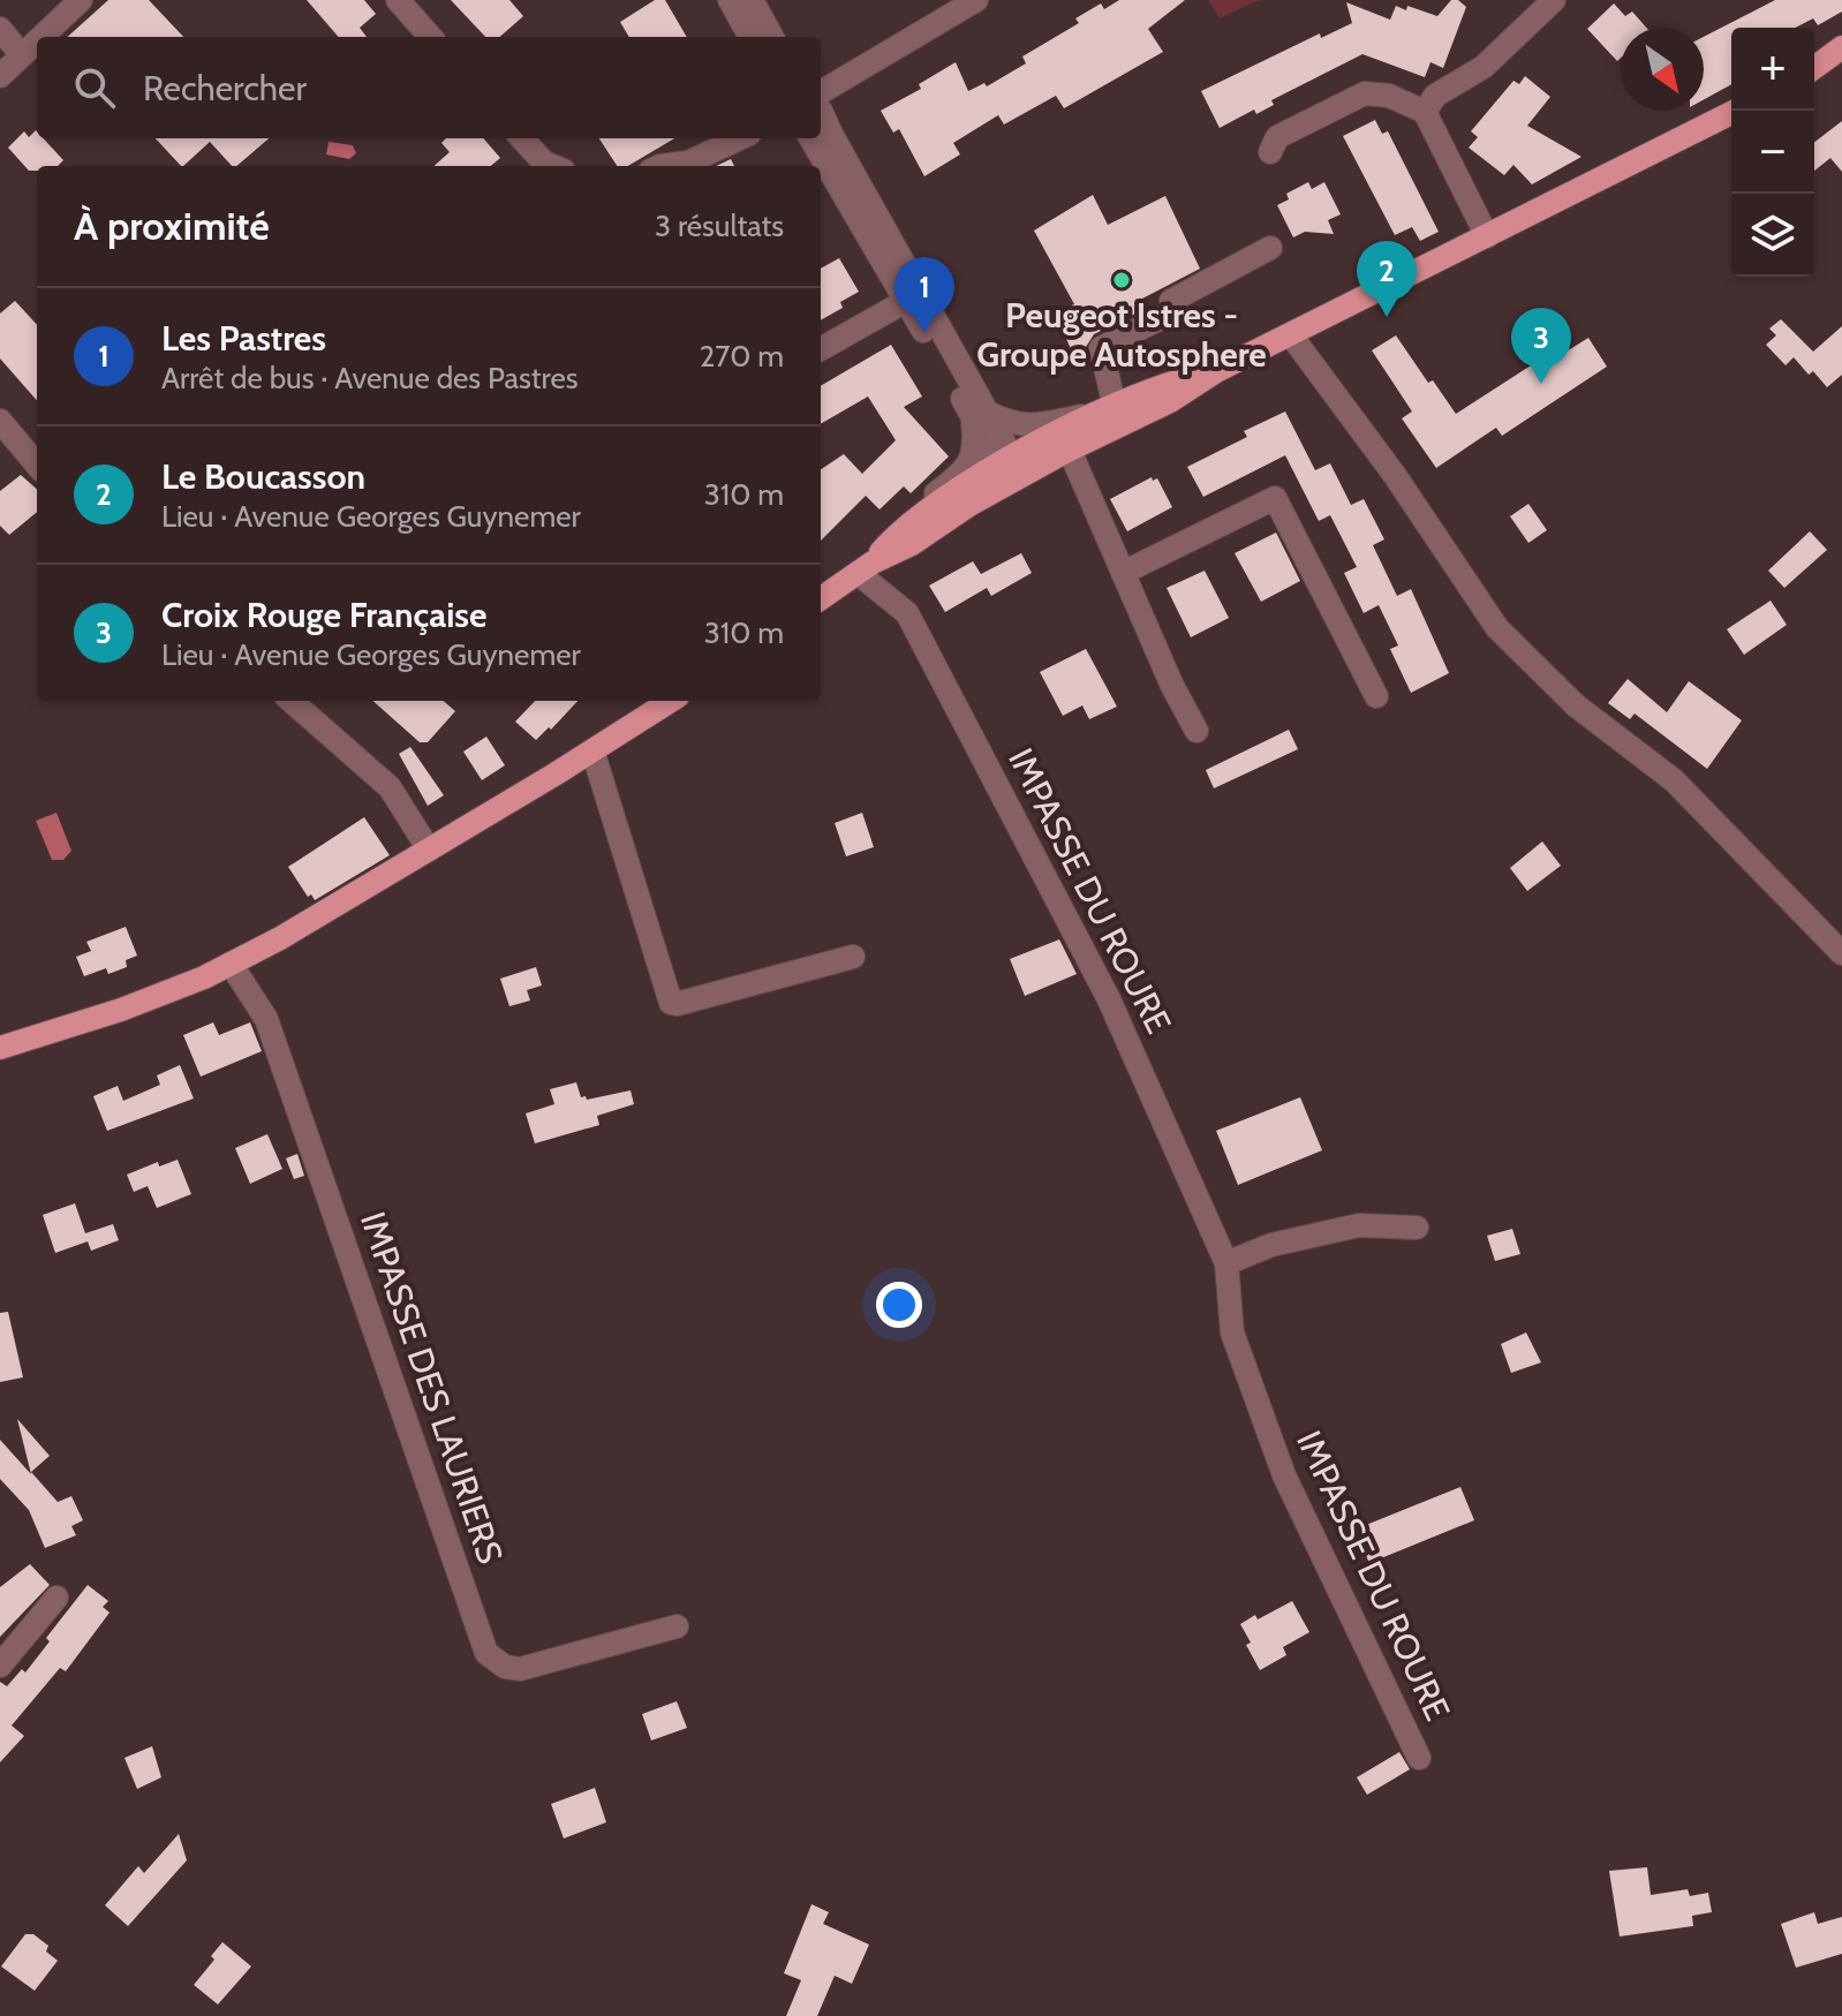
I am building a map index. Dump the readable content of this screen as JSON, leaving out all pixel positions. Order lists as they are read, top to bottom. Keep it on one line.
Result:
{"streets":{"street":["IMPASSE DU ROURE","IMPASSE DES LAURIERS"]},"places":["Peugeot Istres - Groupe Autosphere"],"north":"bottom right","page":{"map_buttons":["+","−"],"search":"Rechercher","heading":["À proximité","3 résultats"],"pins":["2","1","3"],"list":[{"mark":"1","name":"Les Pastres","note":"Arrêt de bus · Avenue des Pastres","value":"270 m"},{"mark":"2","name":"Le Boucasson","note":"Lieu · Avenue Georges Guynemer","value":"310 m"},{"mark":"3","name":"Croix Rouge Française","note":"Lieu · Avenue Georges Guynemer","value":"310 m"}]}}
